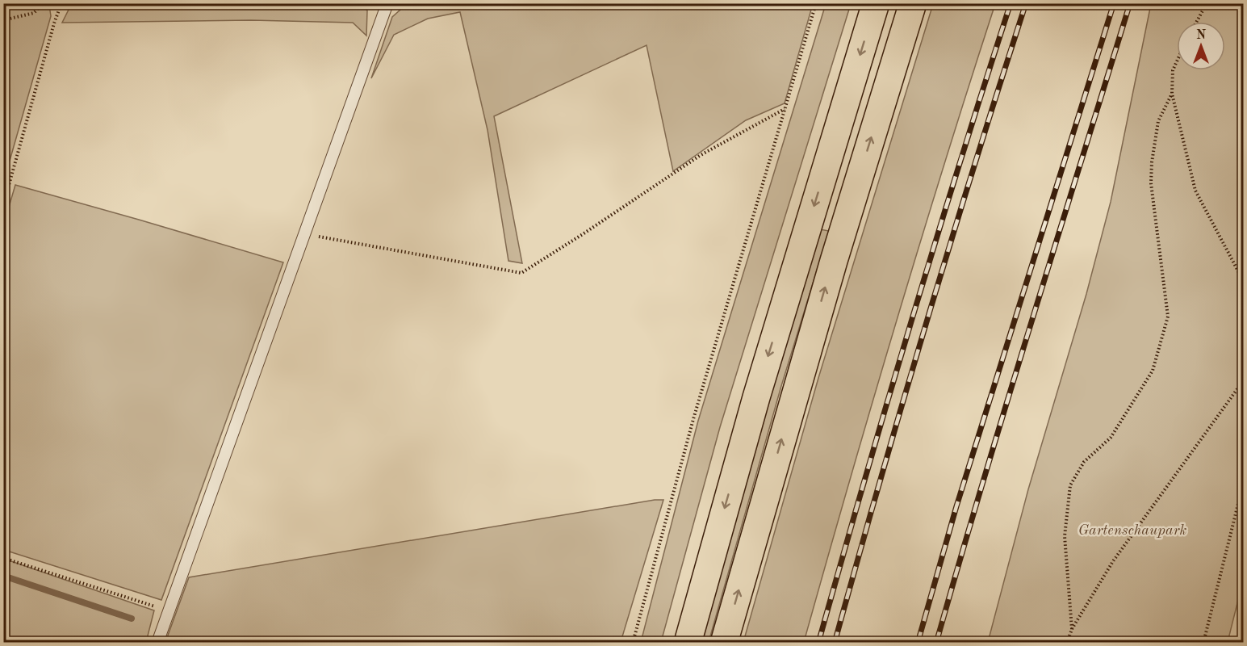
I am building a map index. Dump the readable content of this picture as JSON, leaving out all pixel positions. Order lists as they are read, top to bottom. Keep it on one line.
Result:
{"parks":["Gartenschaupark"],"north":"top"}
